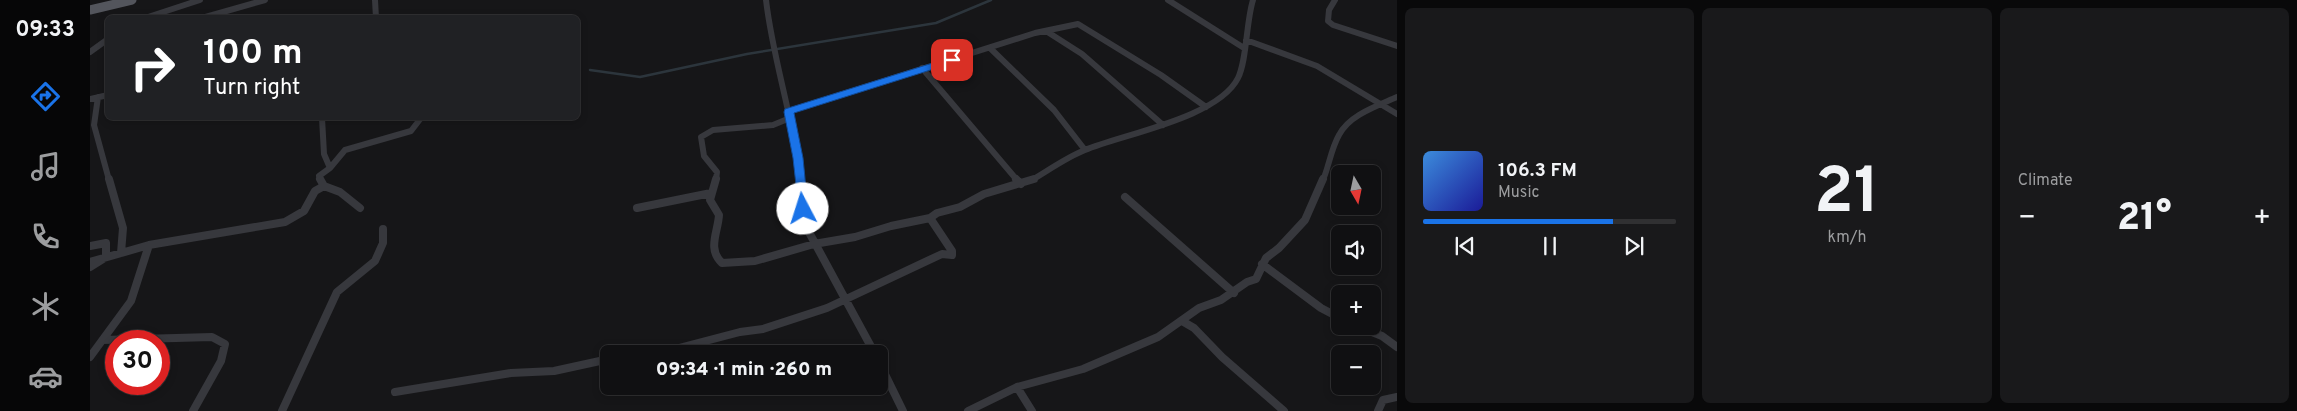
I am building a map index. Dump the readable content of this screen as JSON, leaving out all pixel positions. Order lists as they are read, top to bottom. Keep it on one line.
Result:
{"north":"bottom","page":{"tabs":"09:33","tile":[["21","km/h"],"Climate"],"turn":["100 m","Turn right"],"song":["106.3 FM","Music"],"map_buttons":["+","−"],"heat":["−","21°","+"],"limit":"30","trip":"09:34 · 1 min · 260 m"}}
